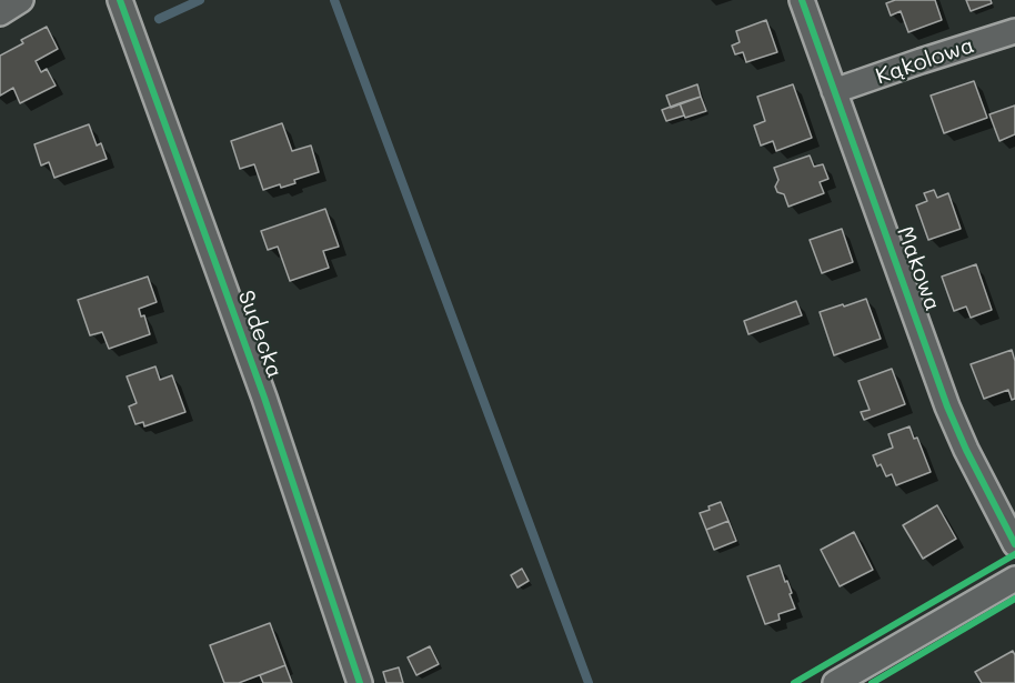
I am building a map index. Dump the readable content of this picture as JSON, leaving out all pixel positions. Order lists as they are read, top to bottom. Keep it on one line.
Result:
{"streets":{"street":["Kąkolowa","Makowa","Sudecka"]},"crossings":[["Kąkolowa","Makowa"]]}
